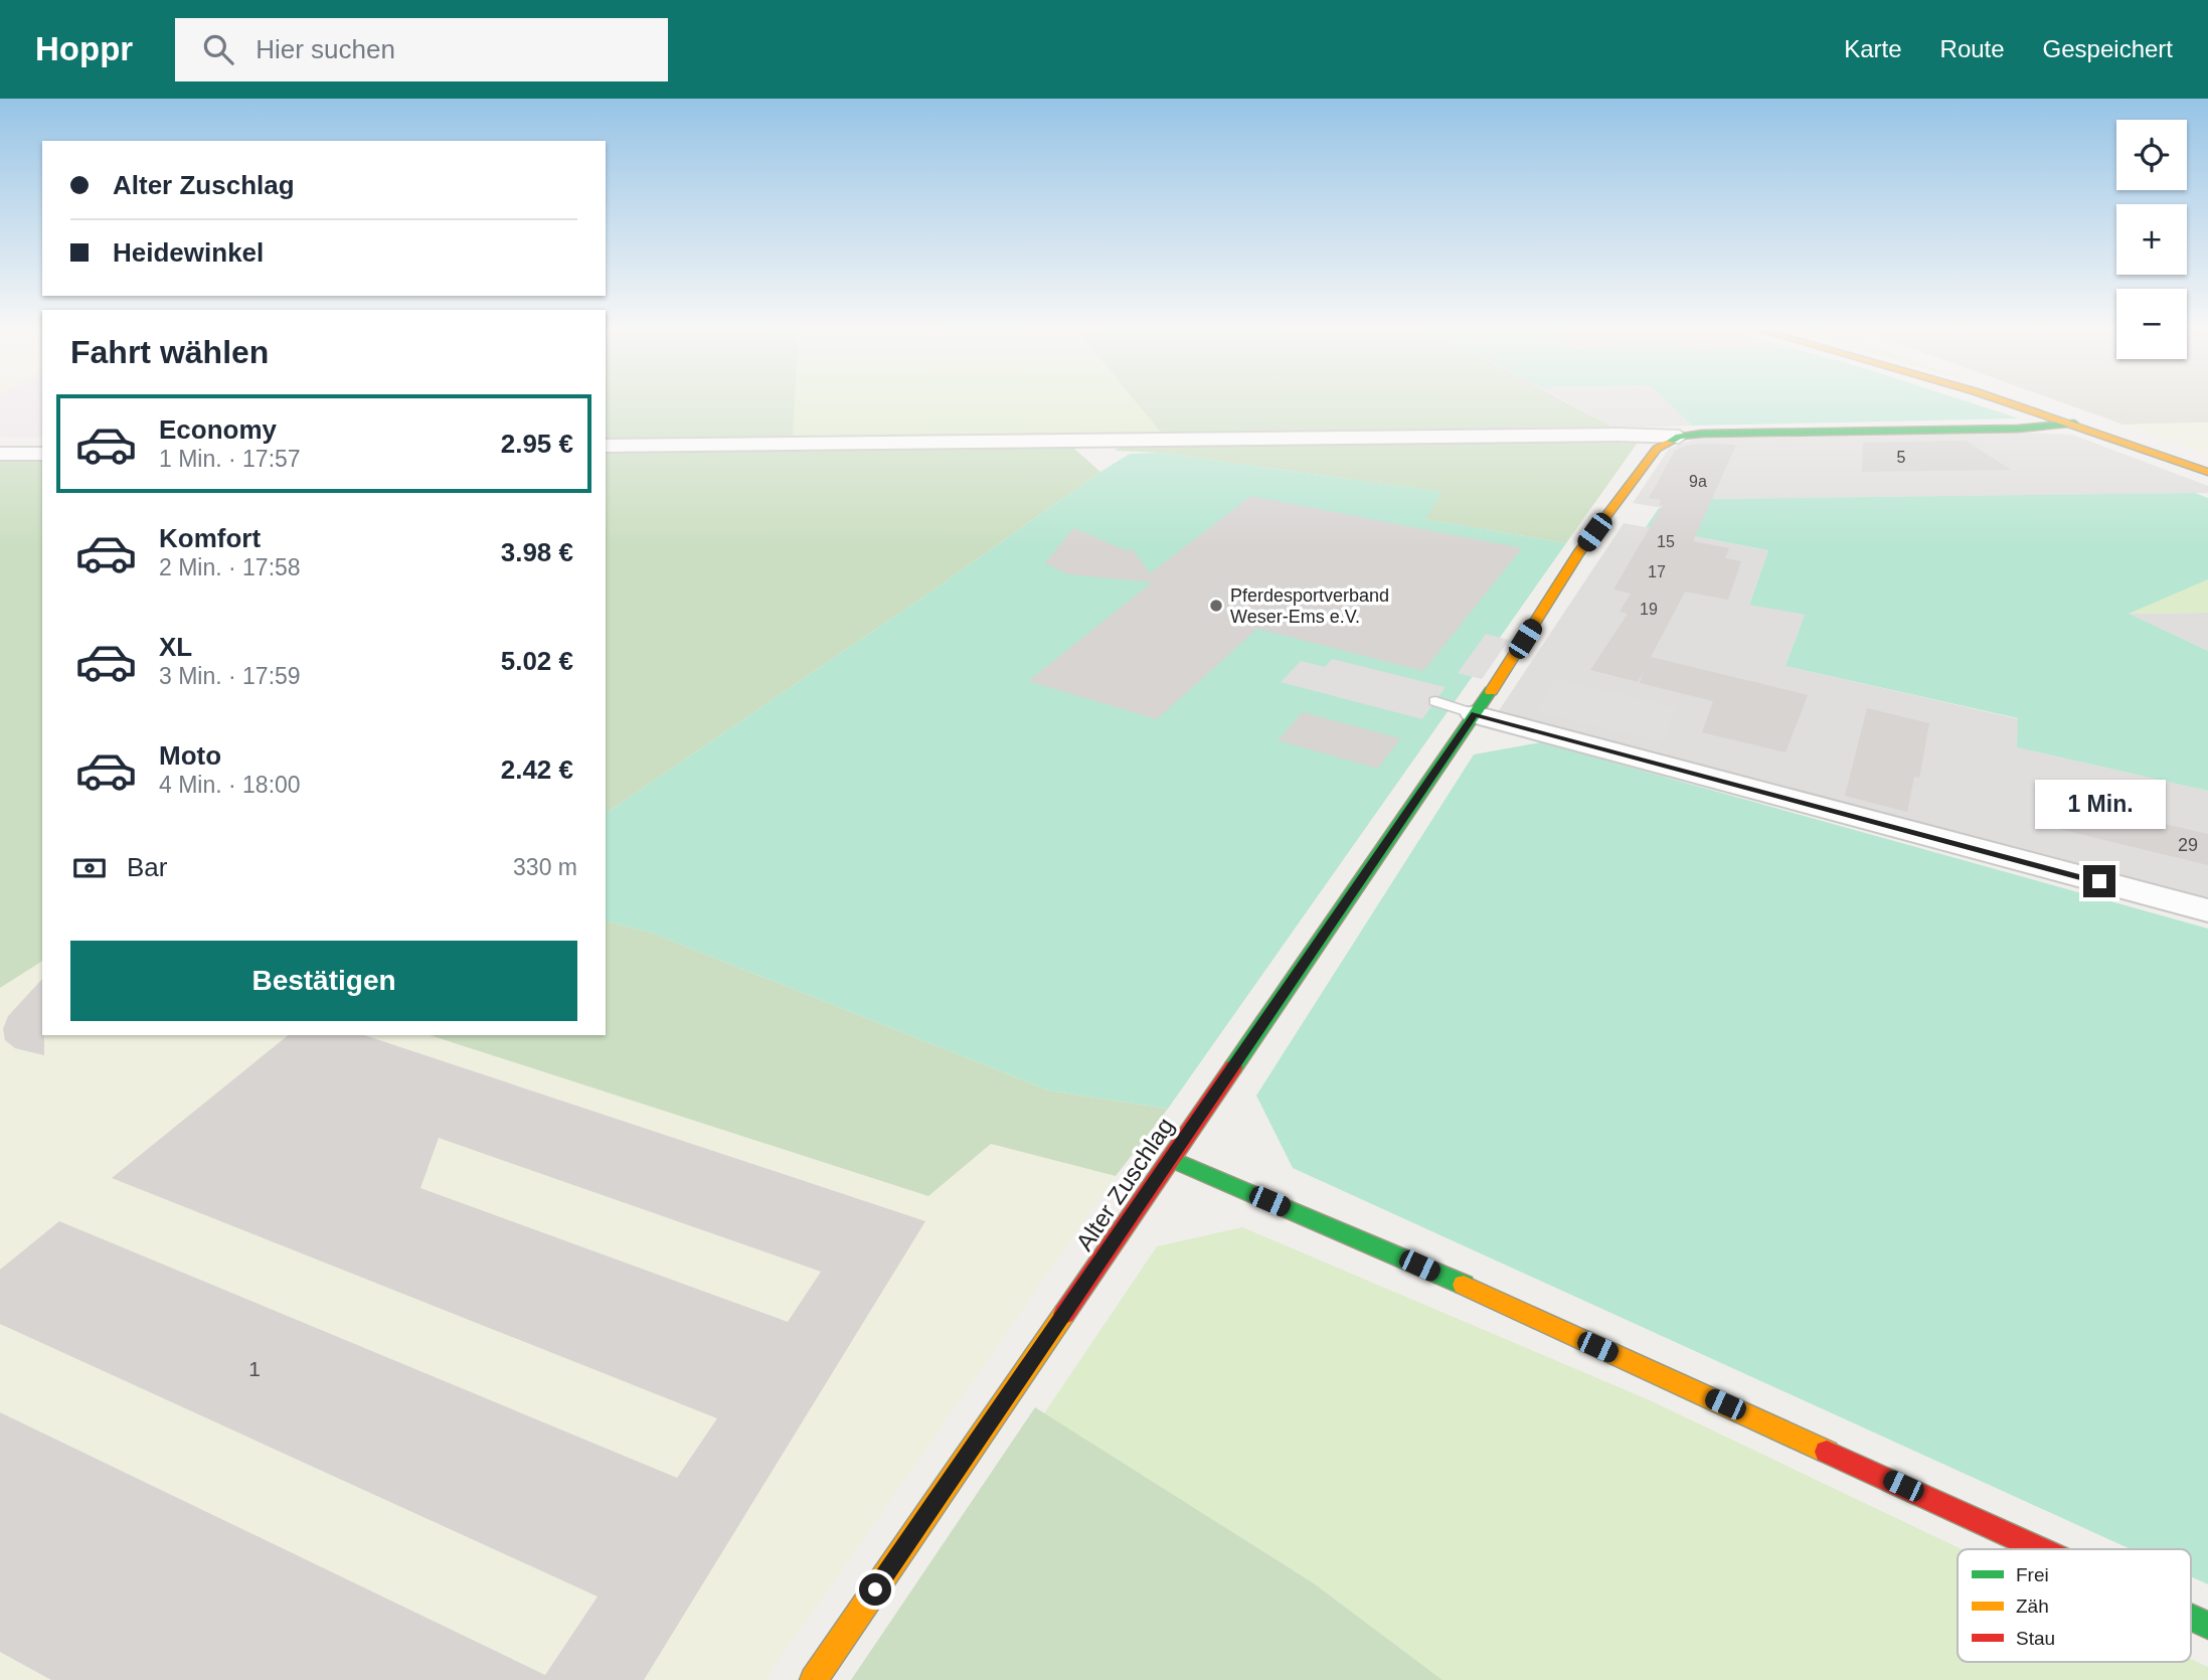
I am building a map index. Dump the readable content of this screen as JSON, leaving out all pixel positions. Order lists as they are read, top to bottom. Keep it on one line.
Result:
{"streets":{"street":["Alter Zuschlag"]},"places":["Pferdesportverband Weser-Ems e.V."],"house_numbers":["5","9a","15","17","19","29","1"],"legend":["Frei","Zäh","Stau"],"page":{"header":"Hoppr","search":"Hier suchen","nav":["Karte","Route","Gespeichert"],"map_buttons":["+","−"],"banner":["Alter Zuschlag","Heidewinkel"],"heading":"Fahrt wählen","list":[{"name":"Economy","note":"1 Min. · 17:57","value":"2.95 €"},{"name":"Komfort","note":"2 Min. · 17:58","value":"3.98 €"},{"name":"XL","note":"3 Min. · 17:59","value":"5.02 €"},{"name":"Moto","note":"4 Min. · 18:00","value":"2.42 €"}],"bubble":"1 Min.","pay":["Bar","330 m"],"buttons":"Bestätigen"}}
